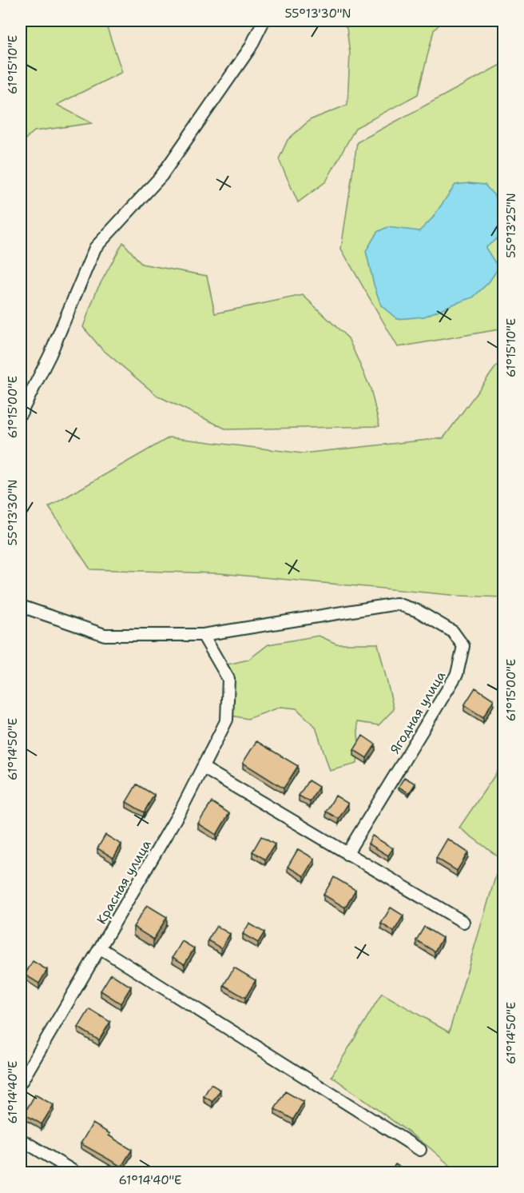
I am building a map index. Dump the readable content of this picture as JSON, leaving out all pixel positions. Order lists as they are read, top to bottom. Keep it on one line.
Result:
{"streets":{"street":["Ягодная улица","Красная улица"]},"crossings":[["Ягодная улица","Красная улица"]],"coordinates":["55°13'30\"N","61°15'10\"E","55°13'25\"N","61°15'00\"E","61°14'50\"E","61°14'40\"E"]}
